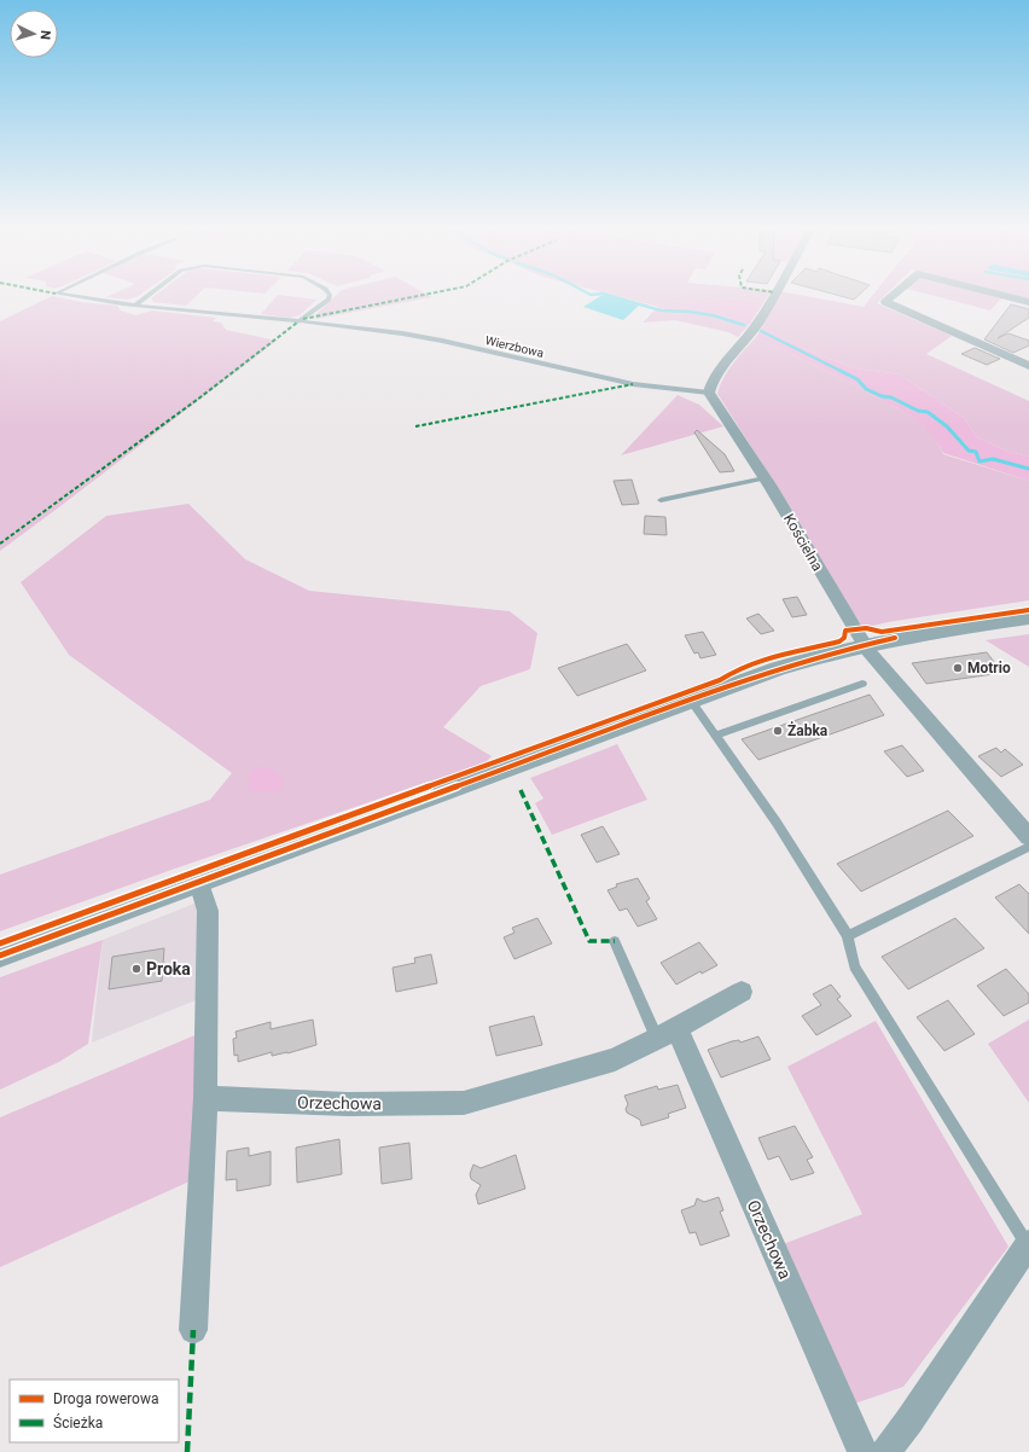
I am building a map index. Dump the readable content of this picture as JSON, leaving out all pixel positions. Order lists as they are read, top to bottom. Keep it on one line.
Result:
{"streets":{"street":["Kościelna","Orzechowa"],"lane":["Wierzbowa"]},"crossings":[["Wierzbowa","Kościelna"]],"places":["Motrio","Żabka","Proka"],"legend":["Droga rowerowa","Ścieżka"],"north":"right"}
